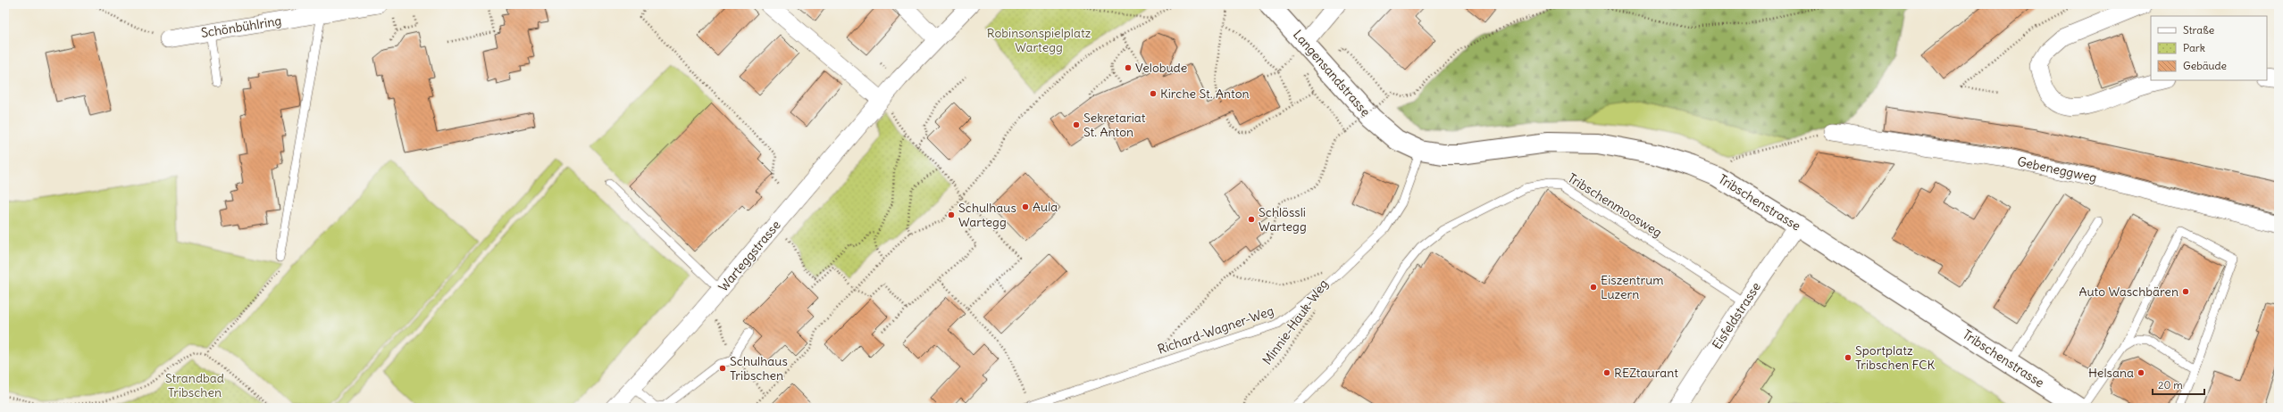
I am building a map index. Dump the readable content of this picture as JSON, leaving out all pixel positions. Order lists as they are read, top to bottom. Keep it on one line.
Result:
{"streets":{"street":["Schönbühlring","Langensandstrasse","Gebeneggweg","Tribschenstrasse","Warteggstrasse","Eisfeldstrasse"],"lane":["Tribschenmoosweg","Richard-Wagner-Weg"],"path":["Minnie-Hauk-Weg"]},"crossings":[["Langensandstrasse","Tribschenstrasse"],["Tribschenstrasse","Eisfeldstrasse"],["Tribschenstrasse","Richard-Wagner-Weg"],["Tribschenmoosweg","Eisfeldstrasse"]],"parks":["Robinsonspielplatz Wartegg","Strandbad Tribschen"],"places":["Velobude","Kirche St. Anton","Sekretariat St. Anton","Aula","Schulhaus Wartegg","Schlössli Wartegg","Eiszentrum Luzern","Auto Waschbären","Sportplatz Tribschen FCK","Schulhaus Tribschen","REZtaurant","Helsana"],"legend":["Straße","Park","Gebäude"],"scale_bar":"20 m"}
